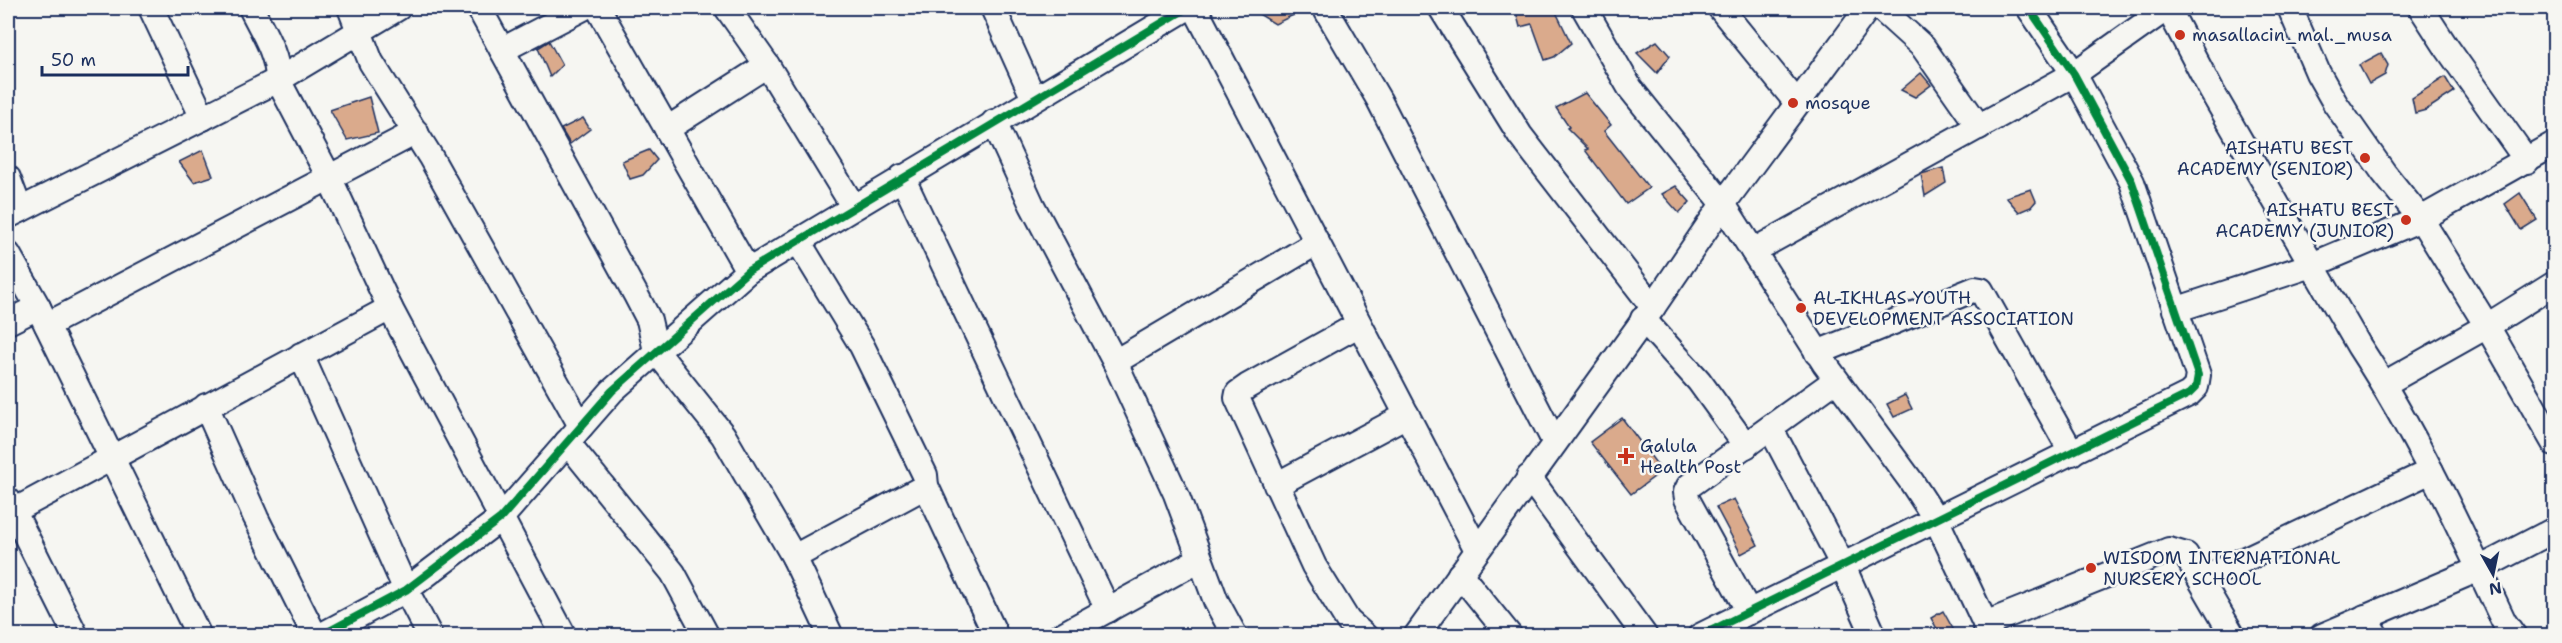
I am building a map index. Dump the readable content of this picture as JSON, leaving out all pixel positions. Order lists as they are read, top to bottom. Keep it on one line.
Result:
{"places":{"other":["masallacin_mal._musa","mosque","AISHATU BEST ACADEMY (SENIOR)","AISHATU BEST ACADEMY (JUNIOR)","AL-IKHLAS YOUTH DEVELOPMENT ASSOCIATION","WISDOM INTERNATIONAL NURSERY SCHOOL"],"health":["Galula Health Post"]},"scale_bar":"50 m","north":"bottom"}
